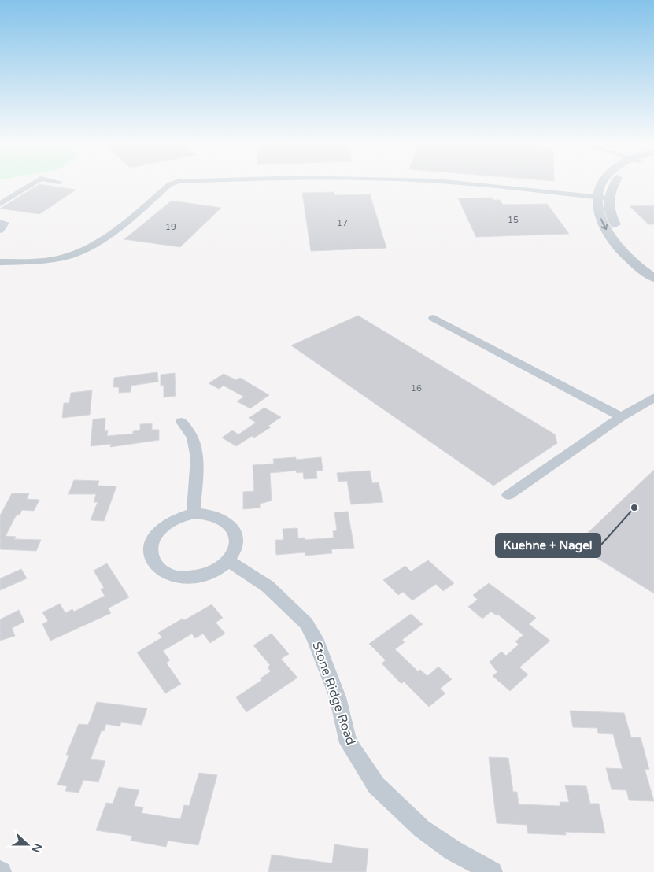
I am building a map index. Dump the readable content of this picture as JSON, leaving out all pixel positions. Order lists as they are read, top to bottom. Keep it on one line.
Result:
{"streets":{"street":["Stone Ridge Road"]},"places":["Kuehne + Nagel"],"house_numbers":["15","17","19","16"],"north":"right"}
